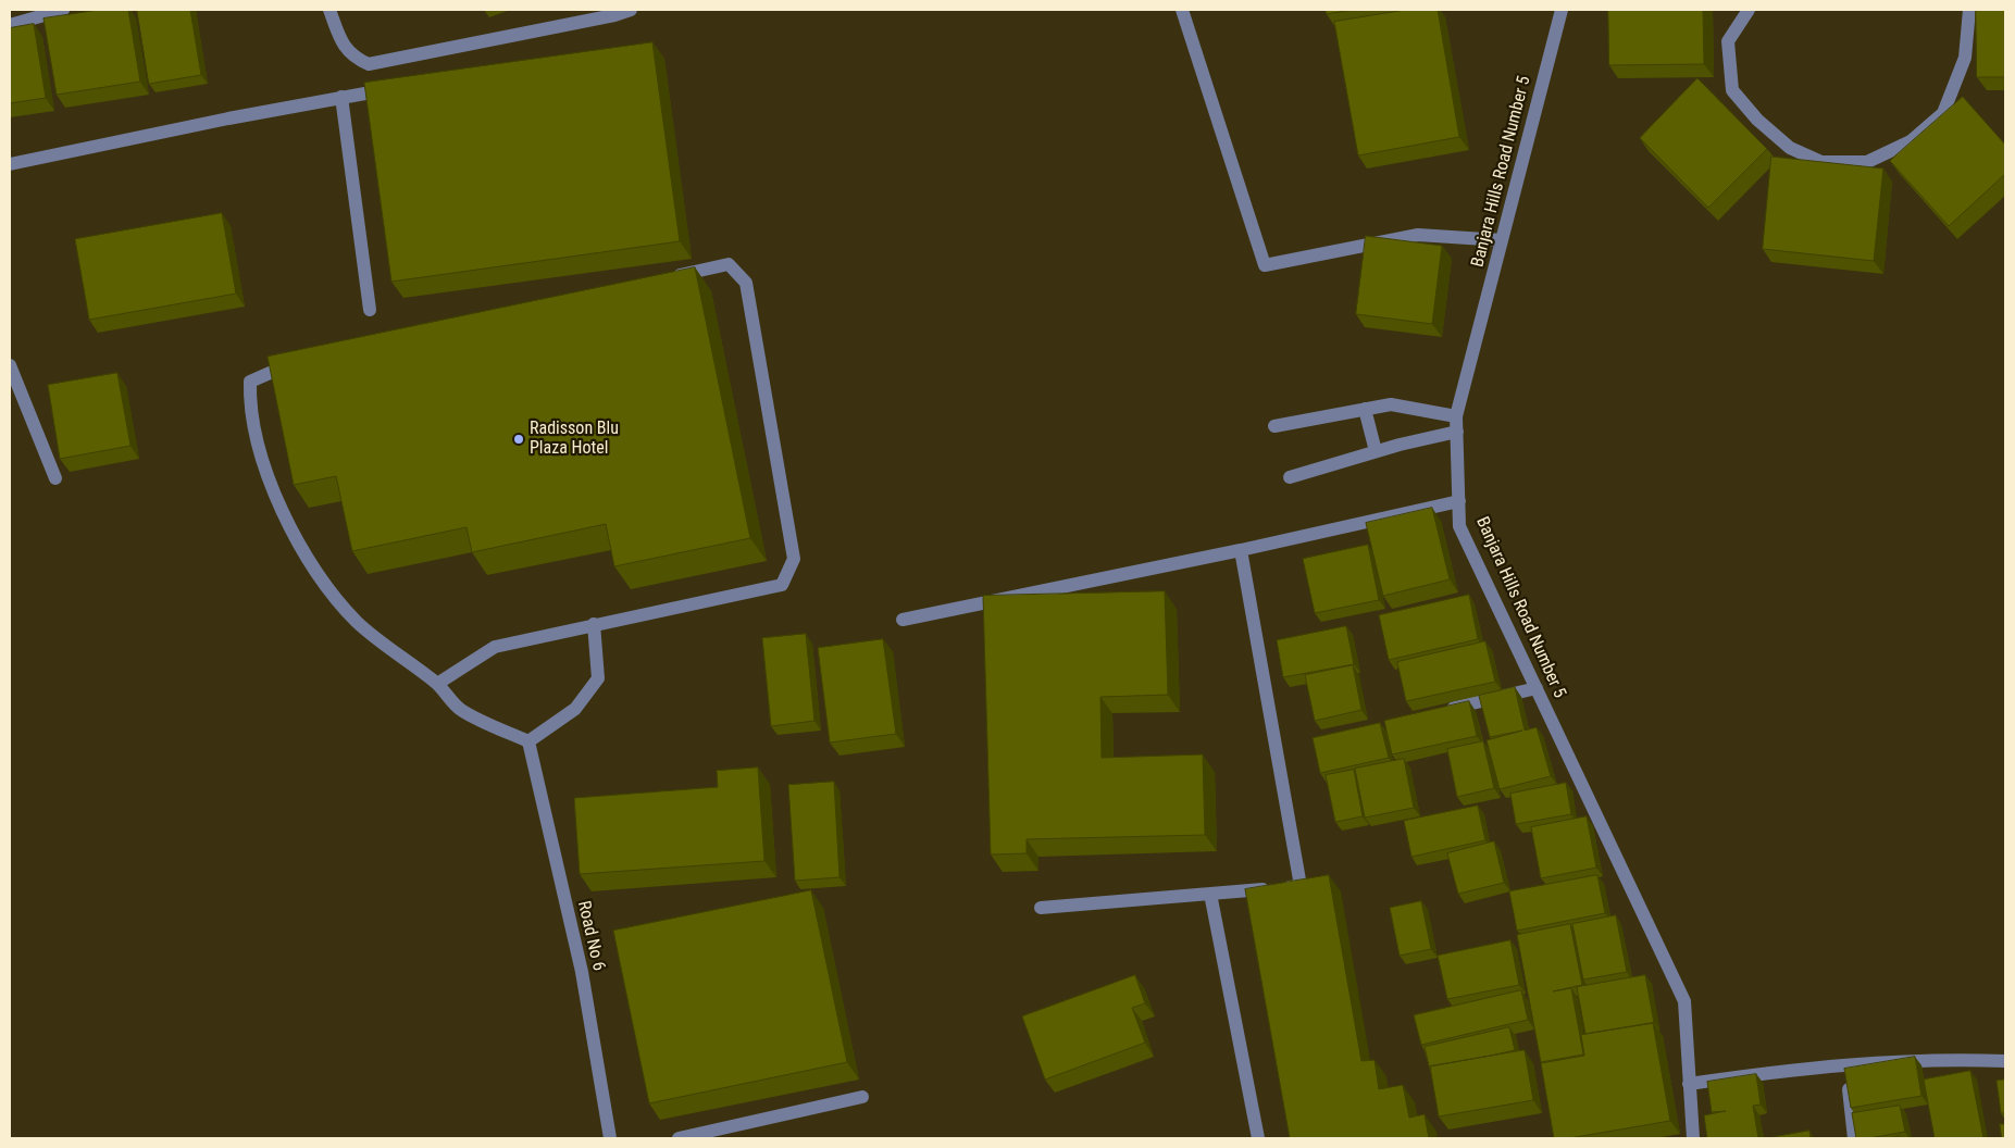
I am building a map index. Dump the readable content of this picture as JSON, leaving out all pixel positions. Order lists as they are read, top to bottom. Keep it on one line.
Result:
{"streets":{"street":["Banjara Hills Road Number 5","Road No 6"]},"places":["Radisson Blu Plaza Hotel"]}
